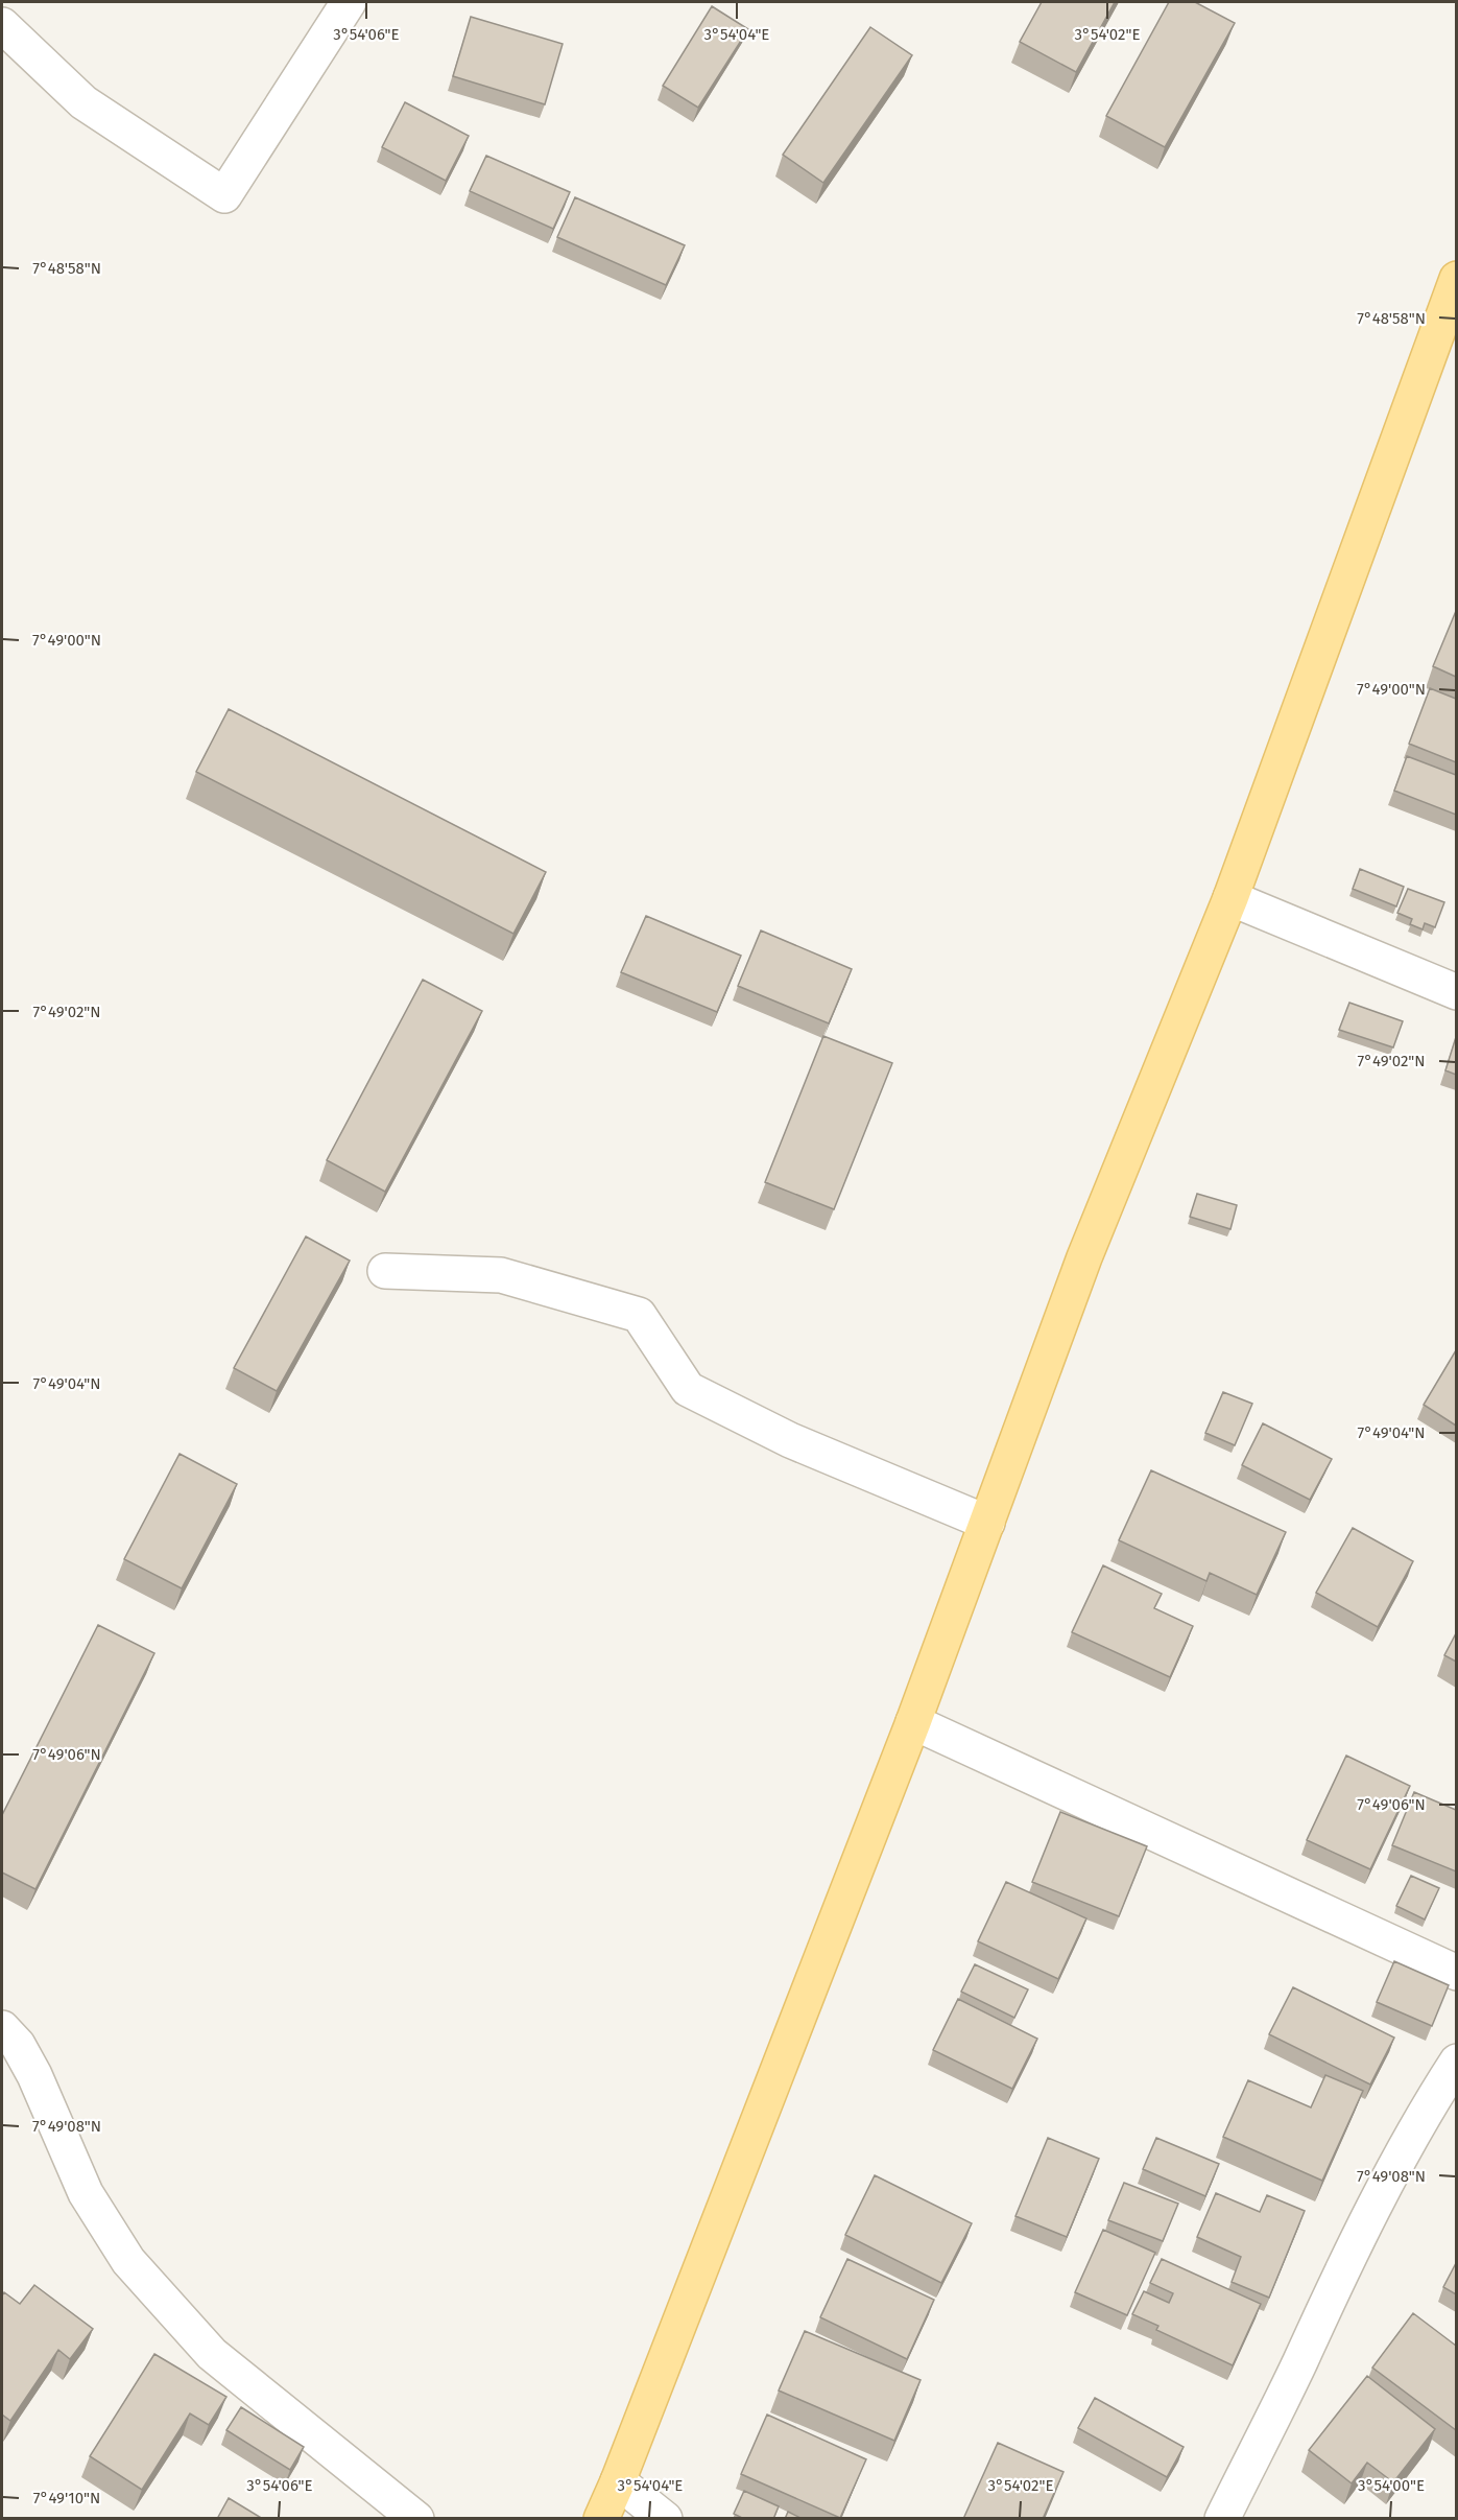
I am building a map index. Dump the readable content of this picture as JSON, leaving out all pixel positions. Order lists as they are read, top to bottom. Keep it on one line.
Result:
{"coordinates":["3°54'06\"E","3°54'04\"E","3°54'02\"E","7°48'58\"N","7°49'00\"N","7°49'02\"N","7°49'04\"N","7°49'06\"N","7°49'08\"N","3°54'00\"E","7°49'10\"N"]}
